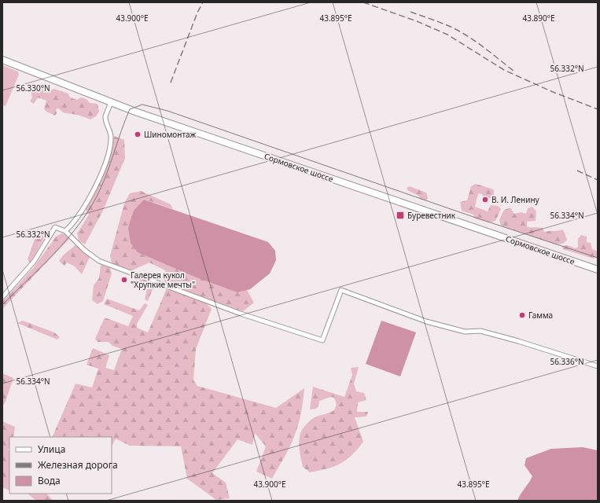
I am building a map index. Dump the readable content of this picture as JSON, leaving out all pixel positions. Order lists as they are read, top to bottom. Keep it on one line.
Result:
{"streets":{"main road":["Сормовское шоссе"]},"places":{"other":["Шиномонтаж","В. И. Ленину","Галерея кукол \"Хрупкие мечты\"","Гамма"],"transit":["Буревестник"]},"legend":["Улица","Железная дорога","Вода"],"coordinates":["43.900°E","43.895°E","43.890°E","56.332°N","56.330°N","56.334°N","56.336°N"]}
